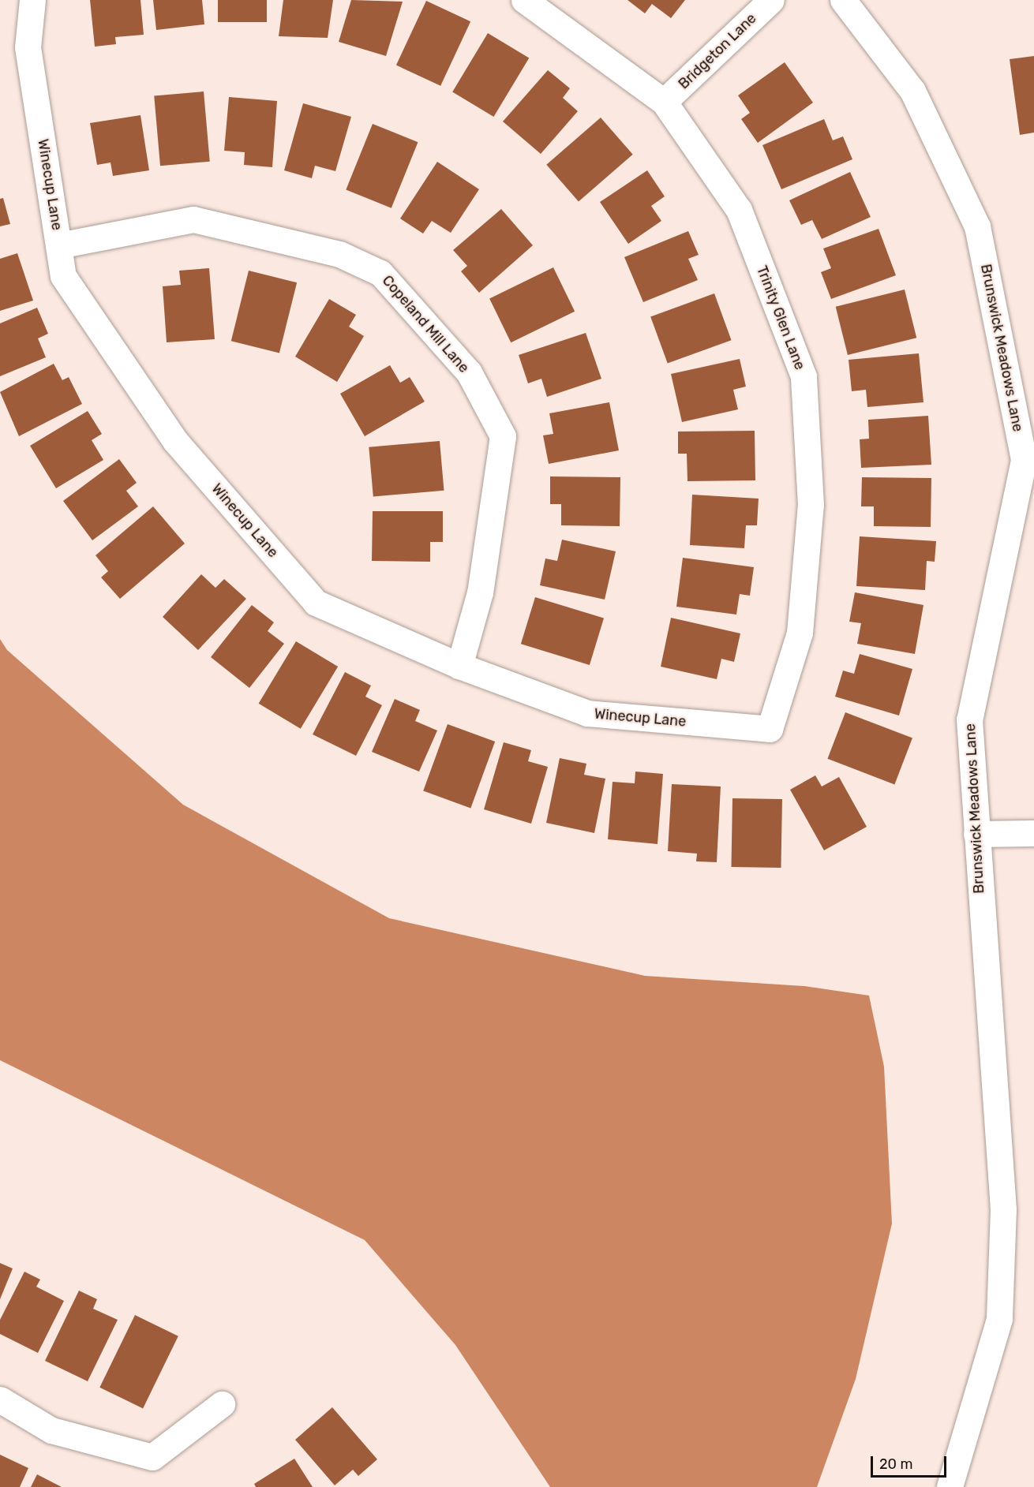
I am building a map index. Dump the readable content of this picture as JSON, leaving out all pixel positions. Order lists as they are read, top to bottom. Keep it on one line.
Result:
{"streets":{"street":["Bridgeton Lane","Winecup Lane","Trinity Glen Lane","Copeland Mill Lane","Brunswick Meadows Lane"]},"crossings":[["Bridgeton Lane","Trinity Glen Lane"],["Winecup Lane","Trinity Glen Lane"],["Winecup Lane","Copeland Mill Lane"]],"scale_bar":"20 m"}
